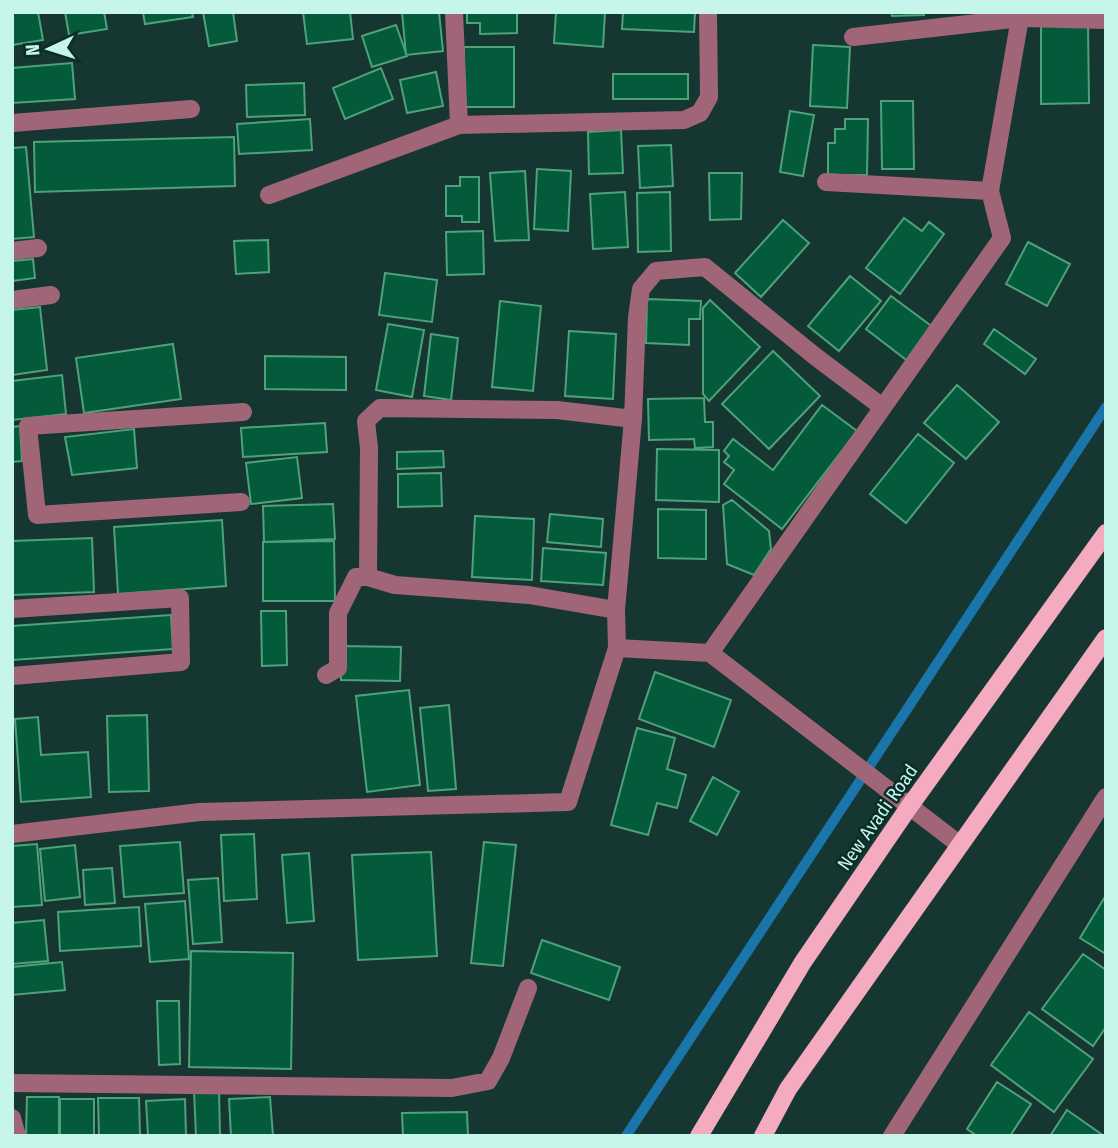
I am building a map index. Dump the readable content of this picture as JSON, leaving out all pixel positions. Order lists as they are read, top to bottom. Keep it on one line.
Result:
{"streets":{"main road":["New Avadi Road"]},"north":"left"}
